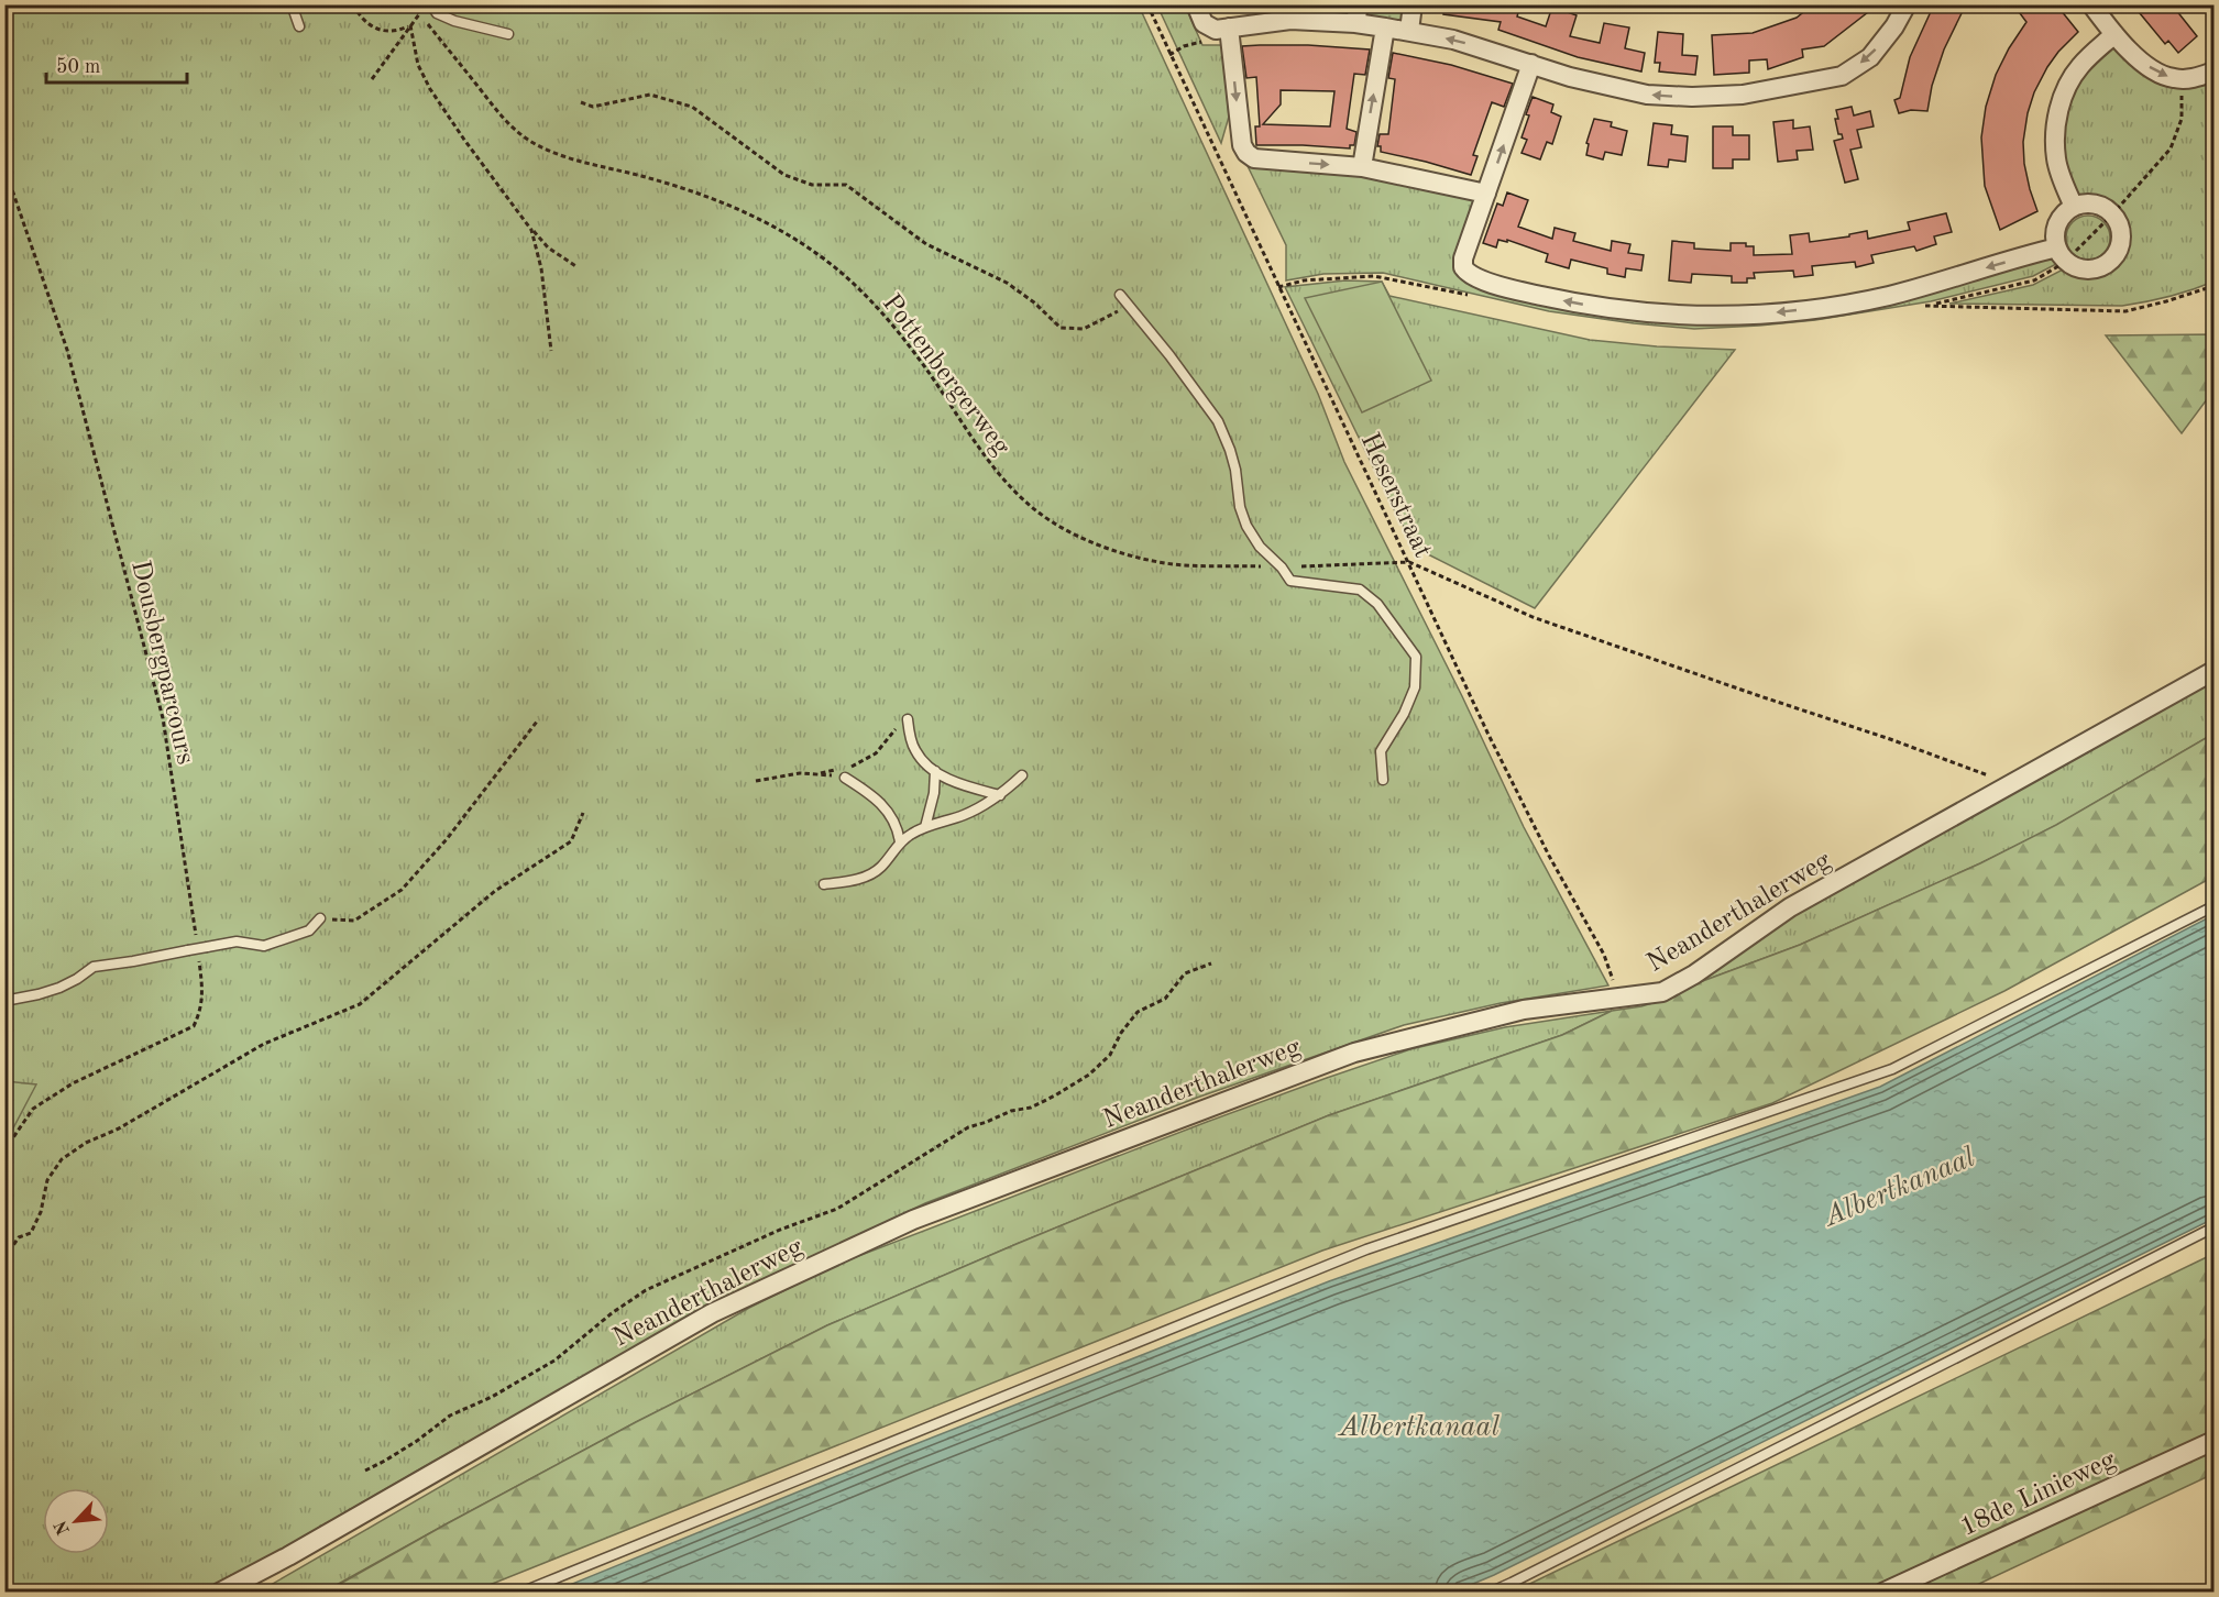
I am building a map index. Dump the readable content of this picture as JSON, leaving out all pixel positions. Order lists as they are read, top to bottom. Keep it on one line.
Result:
{"streets":{"street":["Neanderthalerweg","18de Linieweg"],"path":["Pottenbergerweg","Heserstraat","Dousbergparcours"]},"crossings":[["Pottenbergerweg","Heserstraat"],["Heserstraat","Neanderthalerweg"]],"water":["Albertkanaal"],"scale_bar":"50 m","north":"bottom left"}
